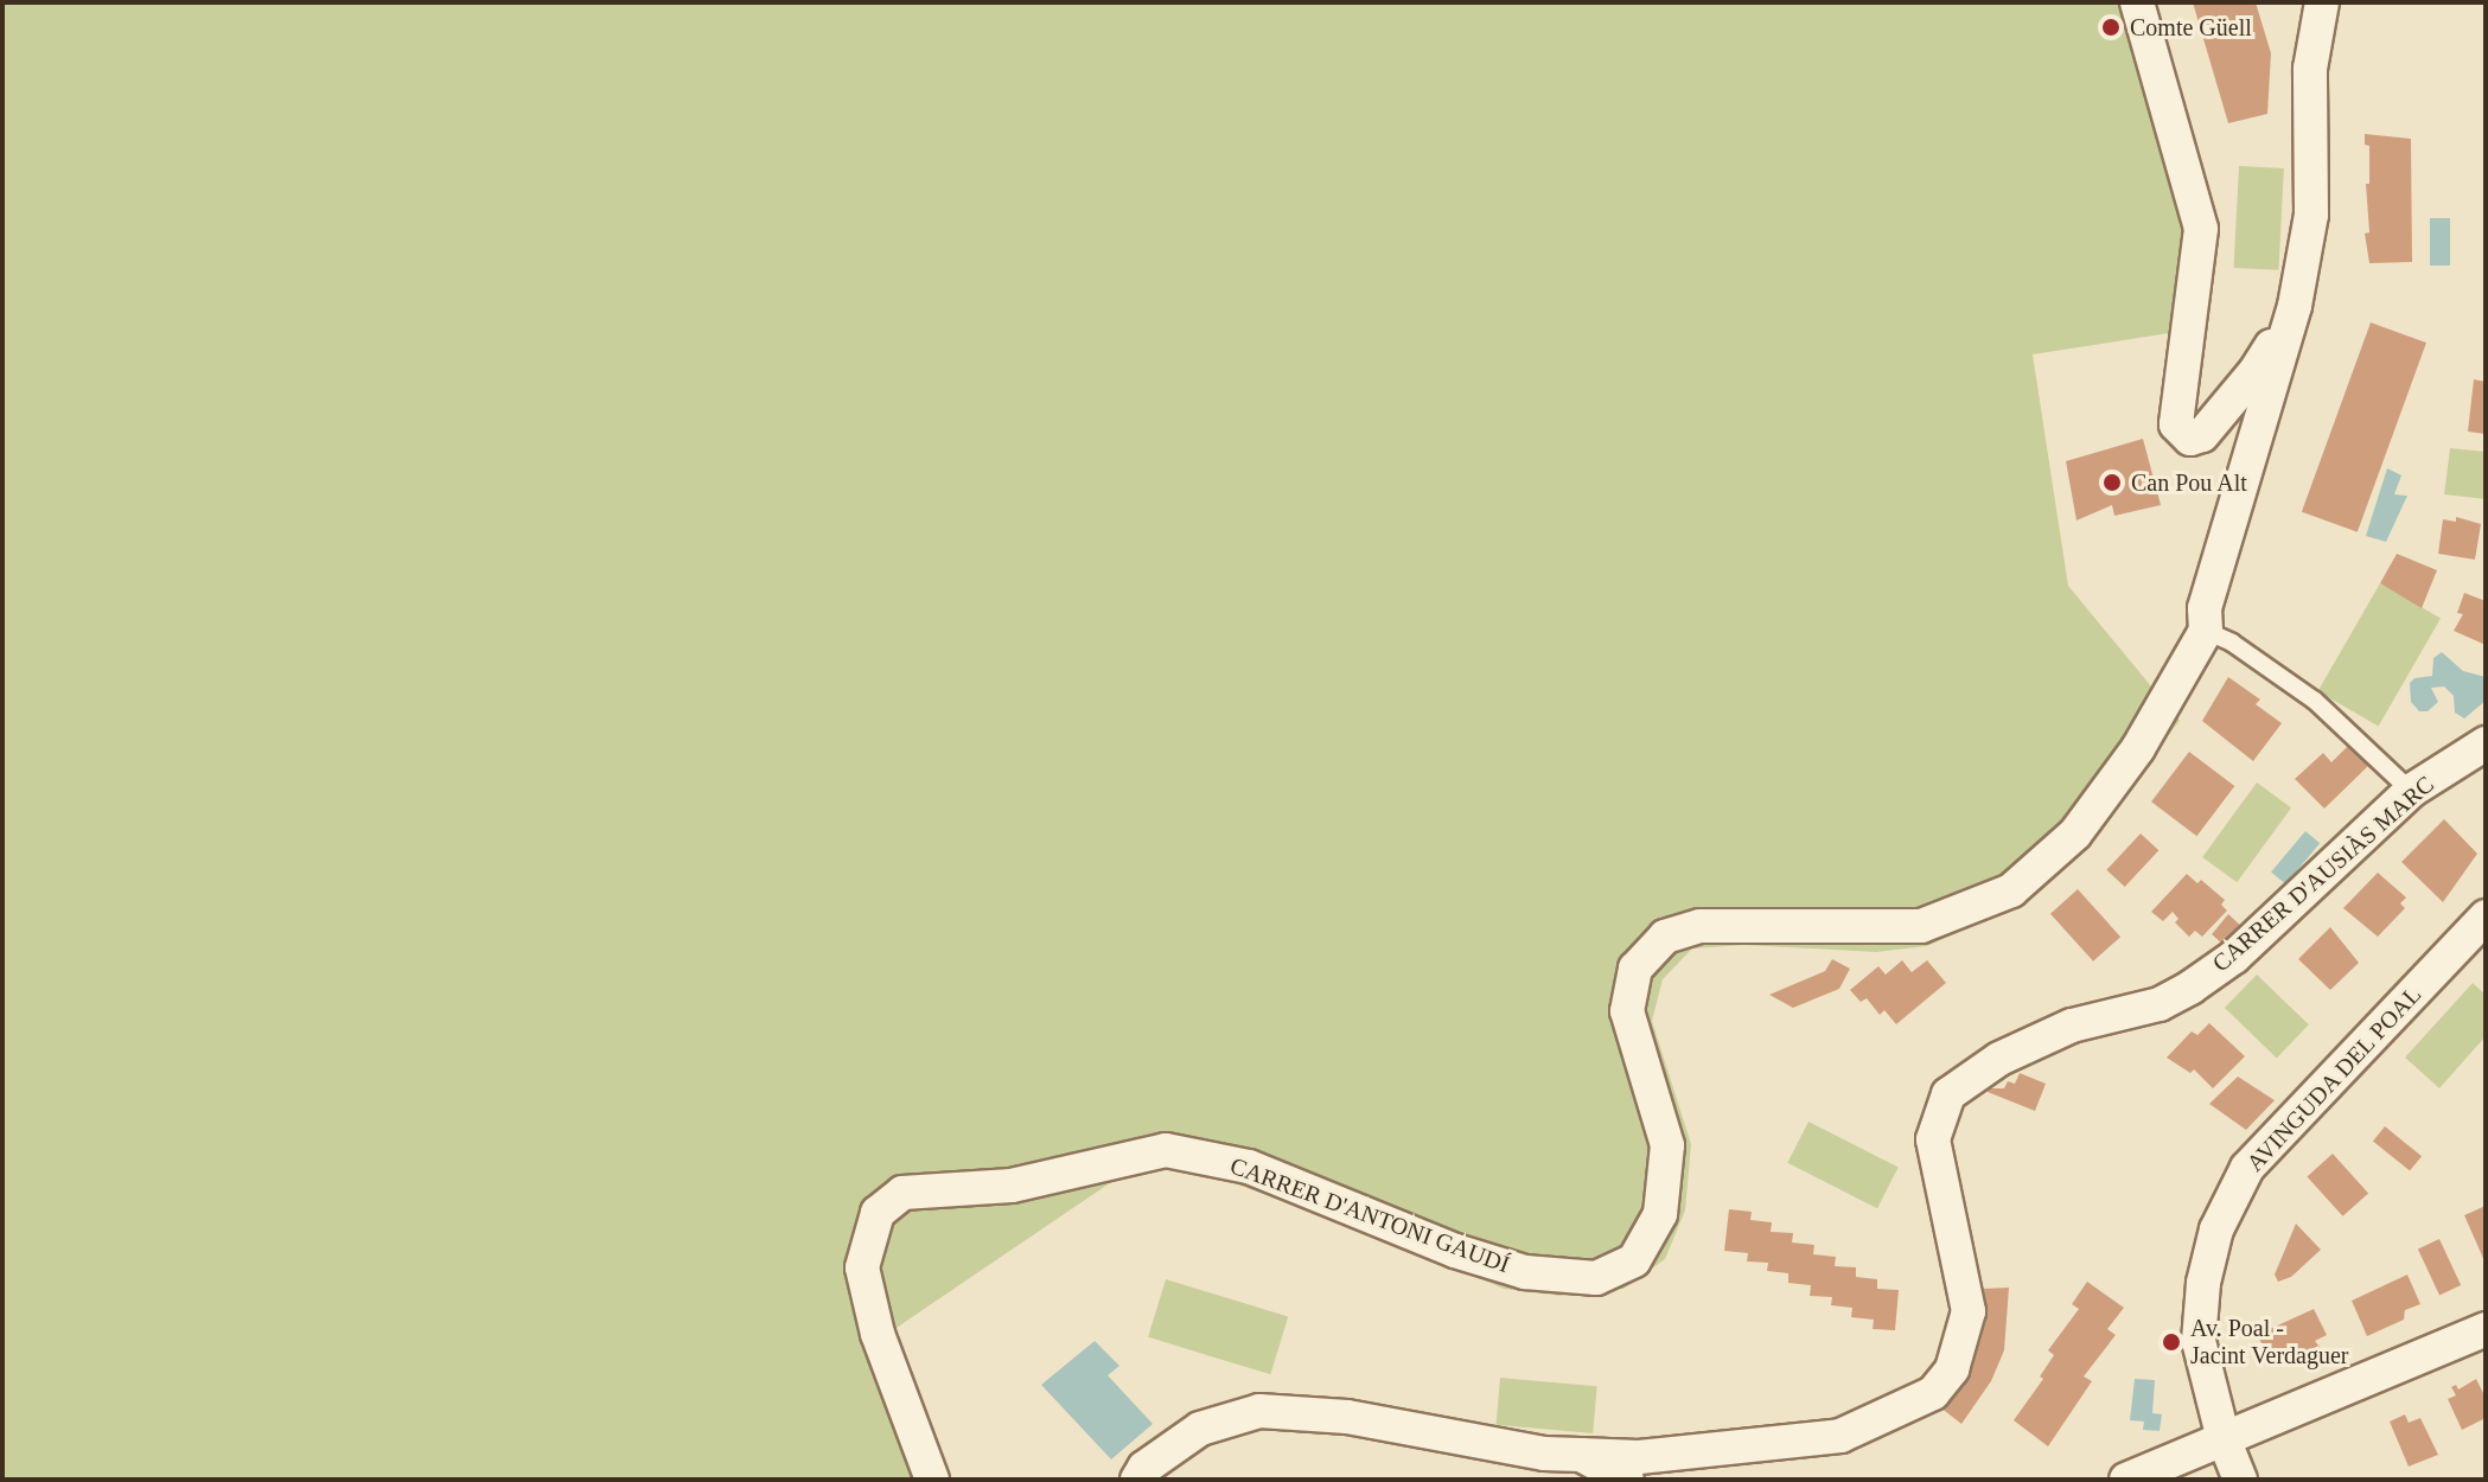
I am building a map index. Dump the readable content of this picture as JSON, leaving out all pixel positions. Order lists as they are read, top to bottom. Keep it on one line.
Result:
{"streets":{"street":["CARRER D'AUSIÀS MARC","AVINGUDA DEL POAL","CARRER D'ANTONI GAUDÍ"]},"places":["Comte Güell","Can Pou Alt","Av. Poal - Jacint Verdaguer"]}
